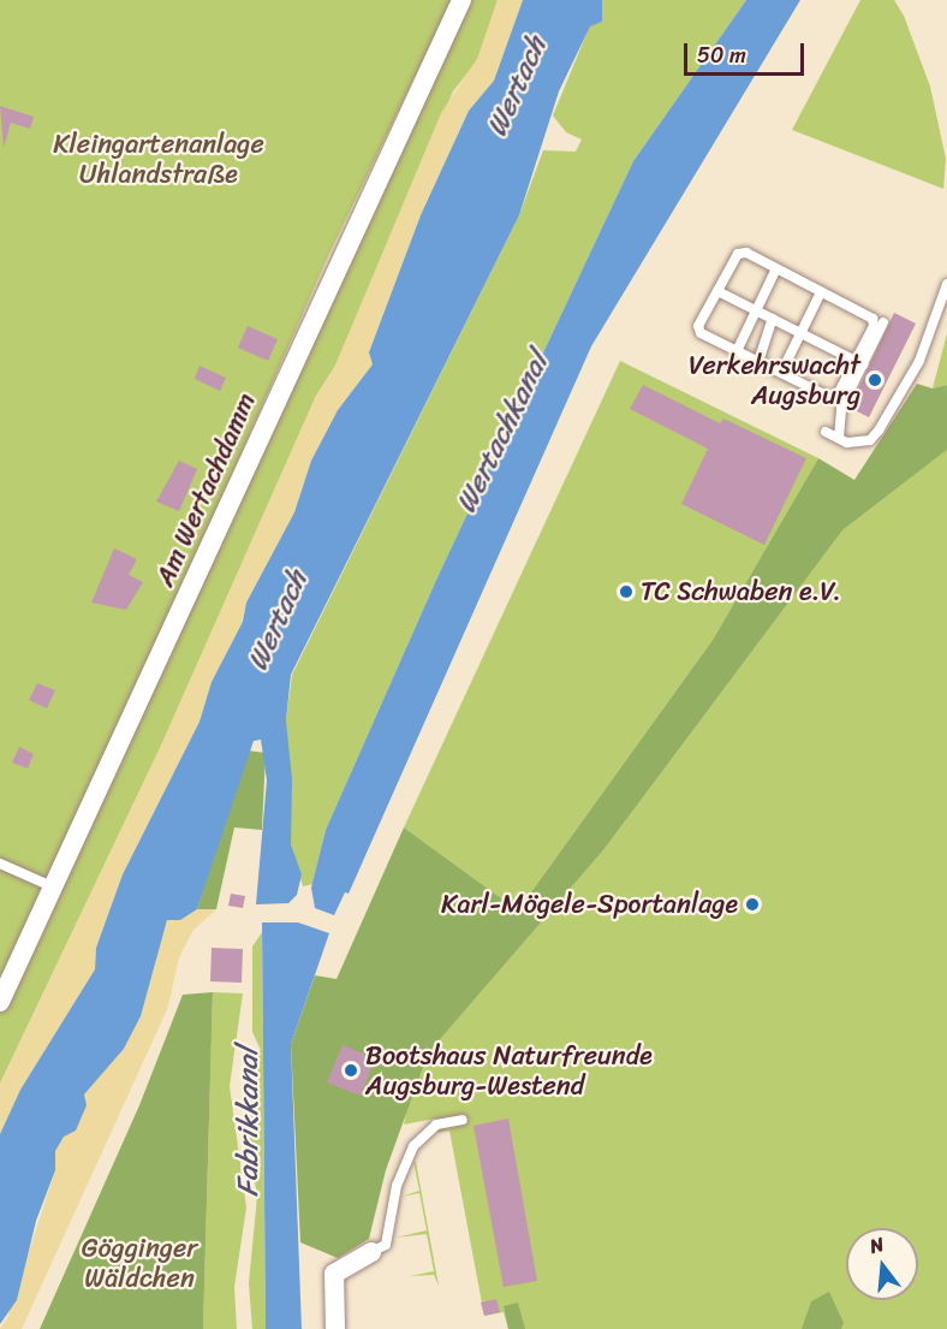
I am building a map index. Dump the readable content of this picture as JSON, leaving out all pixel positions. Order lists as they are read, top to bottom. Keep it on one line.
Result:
{"streets":{"street":["Am Wertachdamm"]},"water":["Wertach","Wertachkanal","Fabrikkanal"],"parks":["Kleingartenanlage Uhlandstraße","Gögginger Wäldchen"],"places":["Verkehrswacht Augsburg","TC Schwaben e.V.","Karl-Mögele-Sportanlage","Bootshaus Naturfreunde Augsburg-Westend"],"scale_bar":"50 m","north":"top"}
